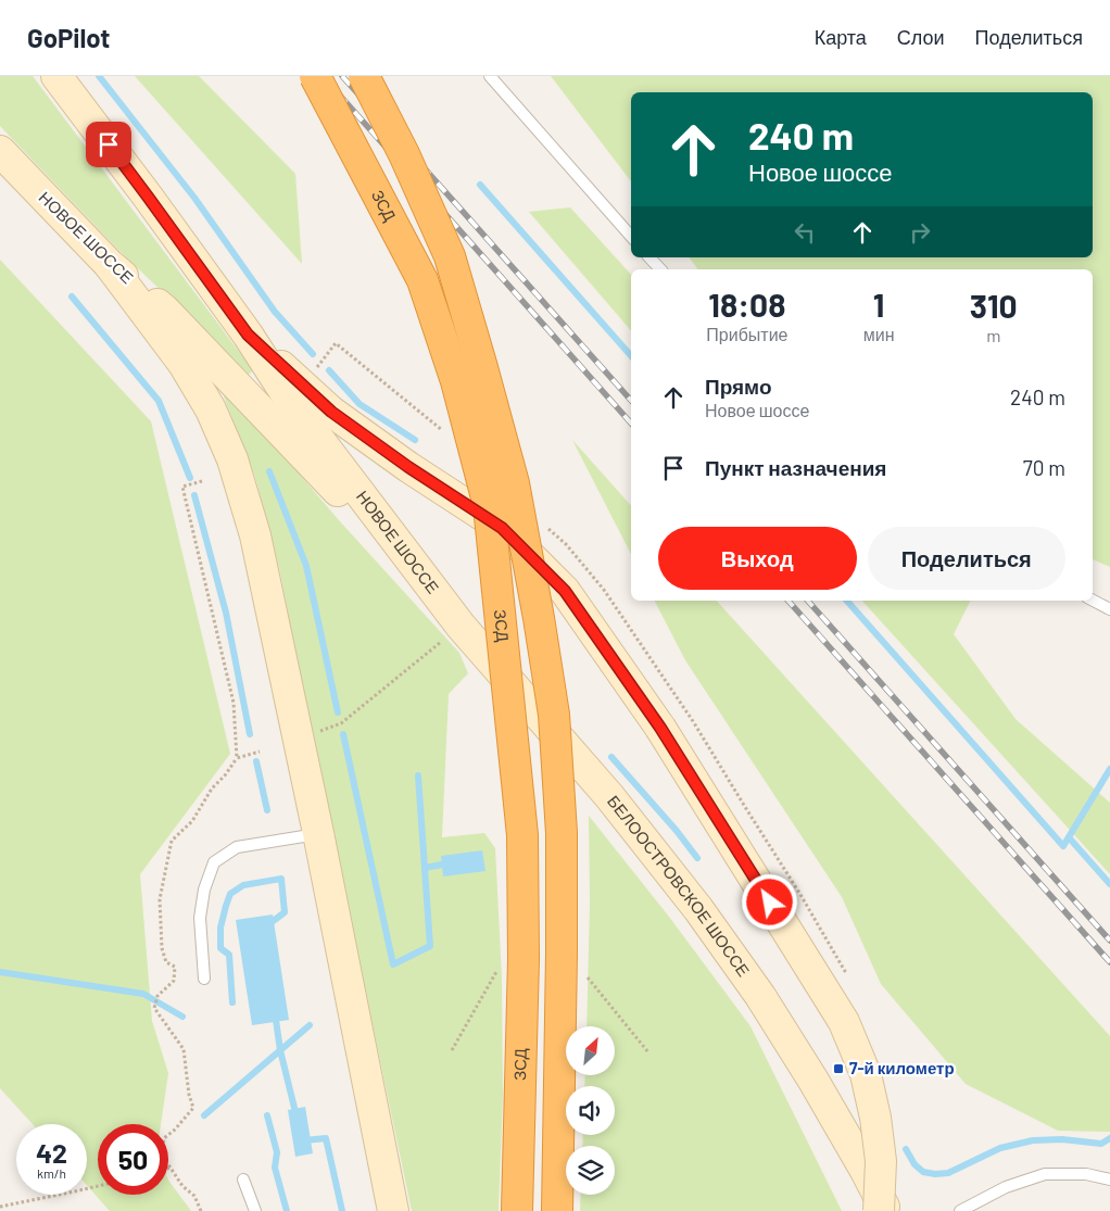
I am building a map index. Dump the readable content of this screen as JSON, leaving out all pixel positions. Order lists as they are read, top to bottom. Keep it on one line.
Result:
{"streets":{"highway":["ЗСД"],"main road":["НОВОЕ ШОССЕ","БЕЛООСТРОВСКОЕ ШОССЕ"]},"crossings":[["НОВОЕ ШОССЕ","БЕЛООСТРОВСКОЕ ШОССЕ"]],"places":{"transit":["7-й километр"]},"north":"top right","page":{"header":"GoPilot","nav":["Карта","Слои","Поделиться"],"turn":["240 m","Новое шоссе"],"eta":["18:08","Прибытие","1","мин","310","m"],"list":[{"name":"Прямо","note":"Новое шоссе","value":"240 m"},{"name":"Пункт назначения","value":"70 m"}],"buttons":["Выход","Поделиться"],"speed":"42 km/h","limit":"50"}}
